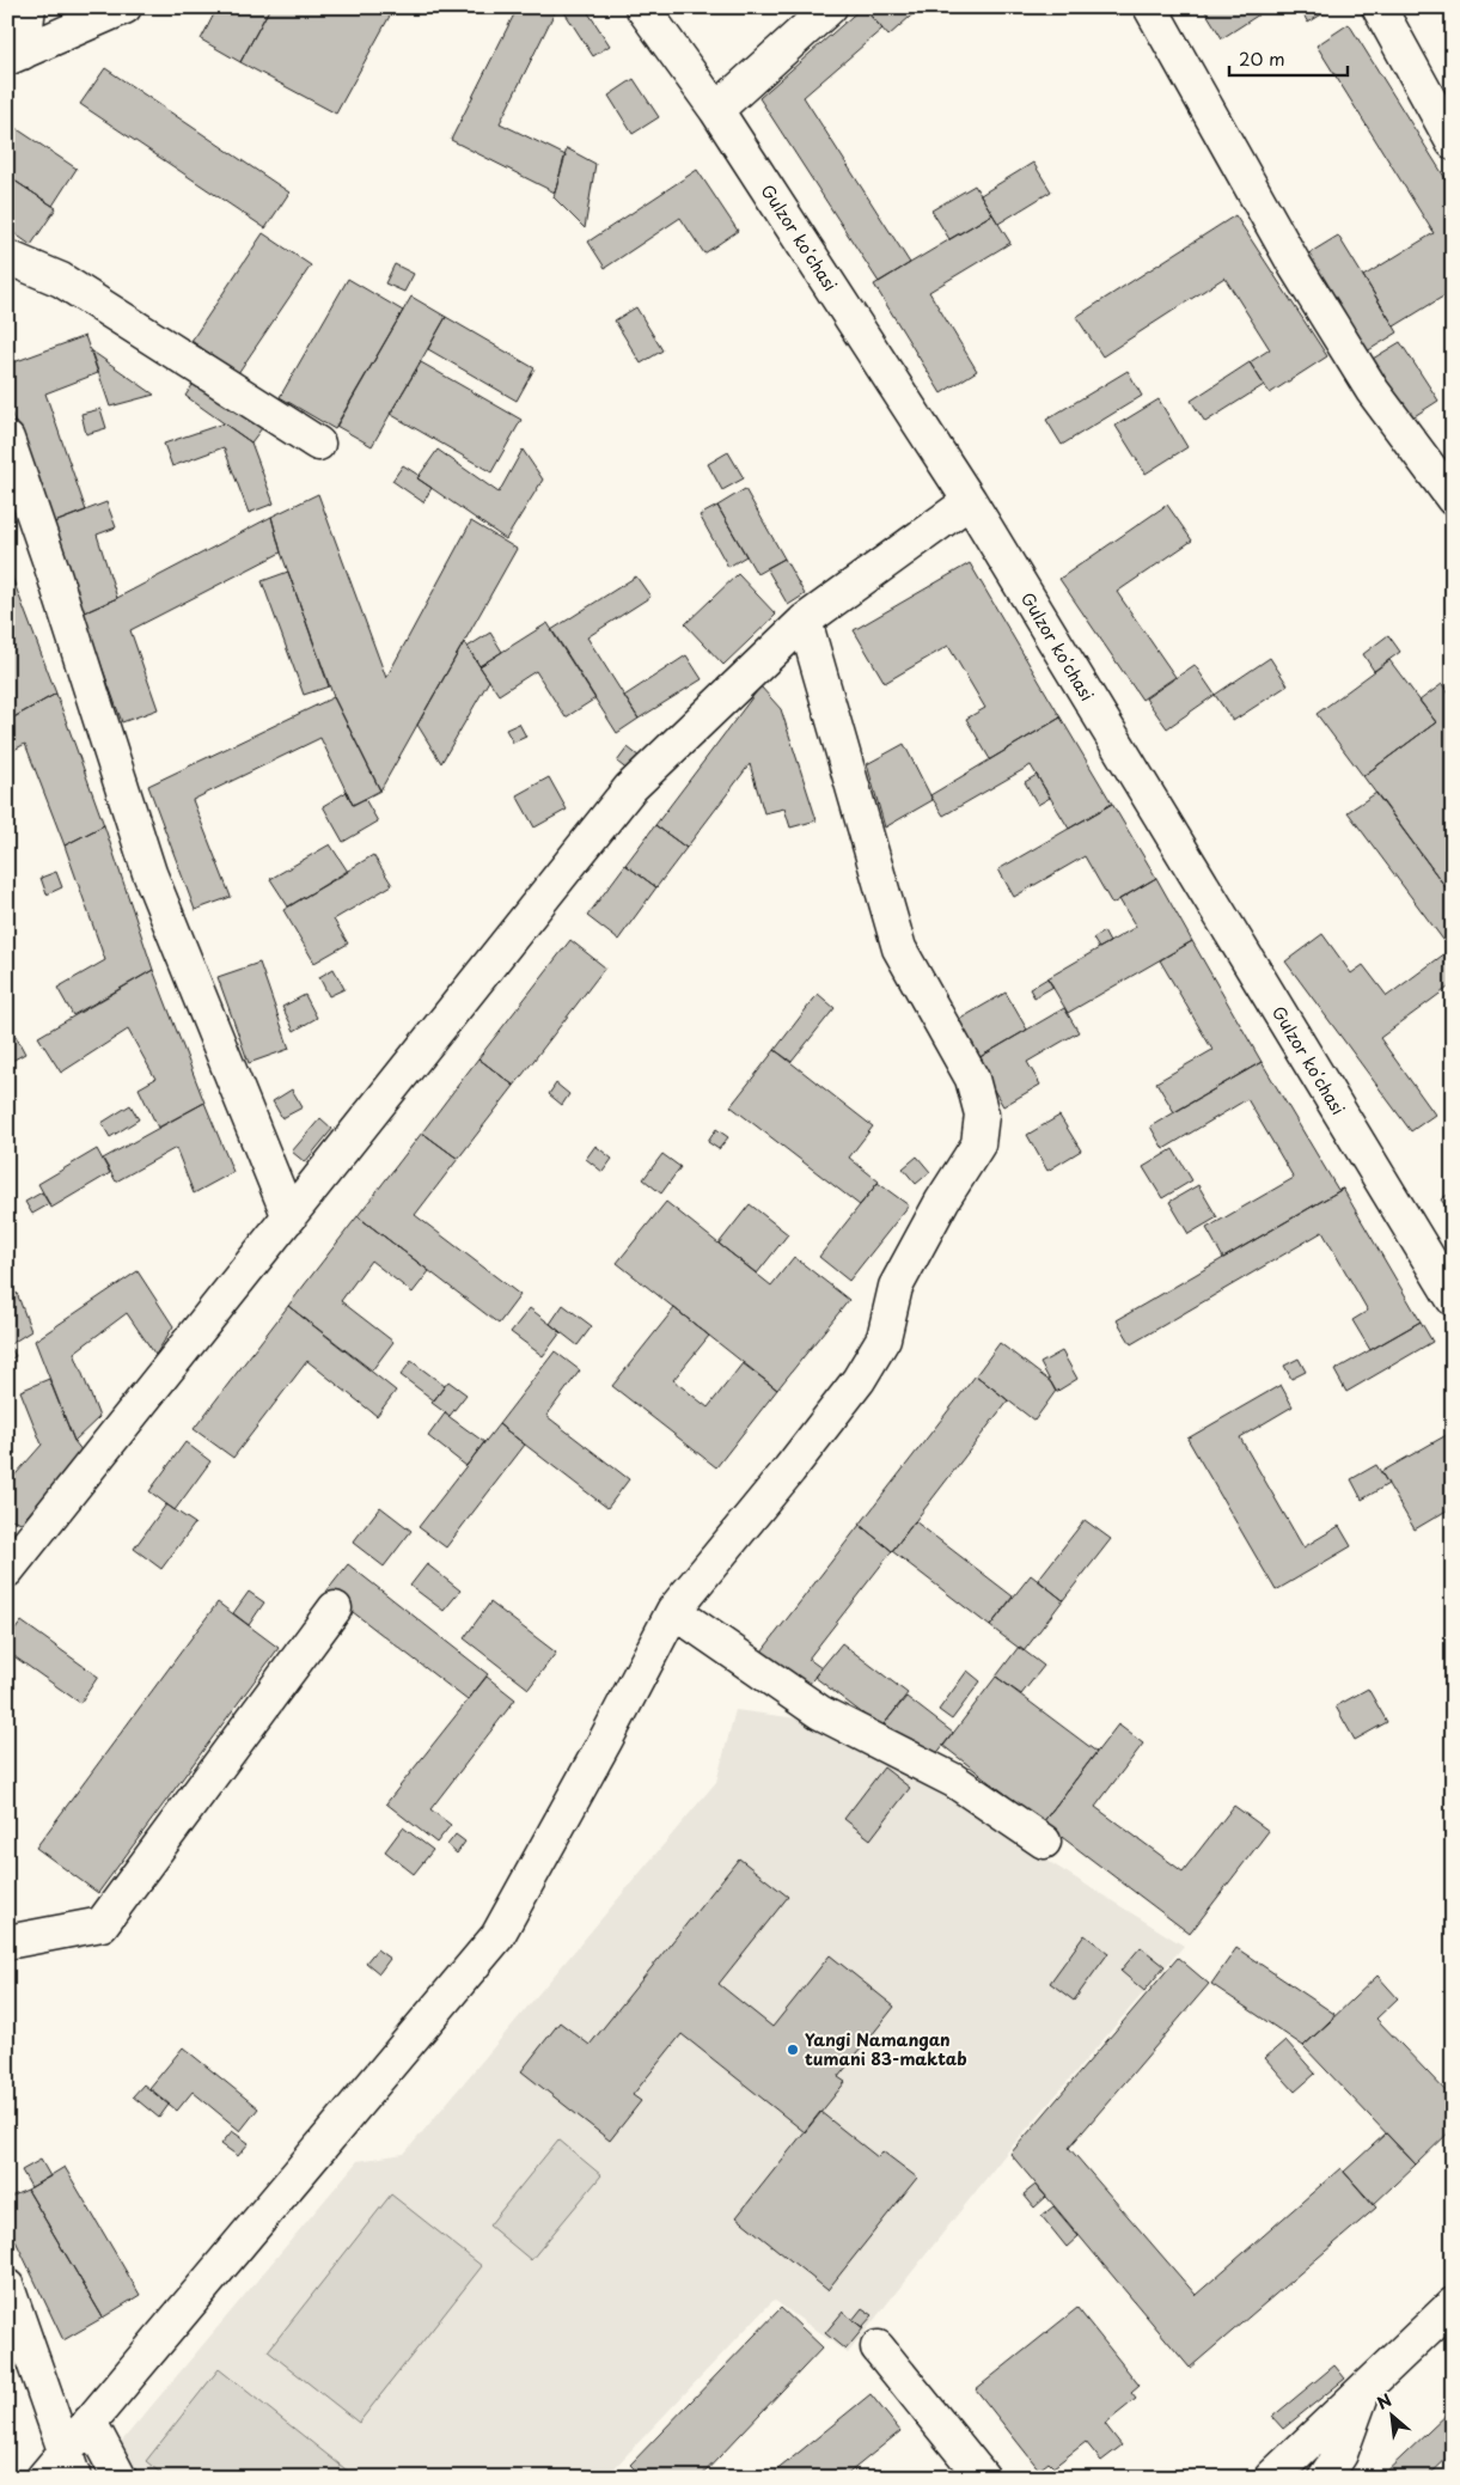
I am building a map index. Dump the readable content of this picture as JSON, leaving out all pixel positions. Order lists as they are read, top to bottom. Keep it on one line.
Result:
{"streets":{"street":["Gulzor koʻchasi"]},"places":["Yangi Namangan tumani 83-maktab"],"scale_bar":"20 m","north":"top left"}
